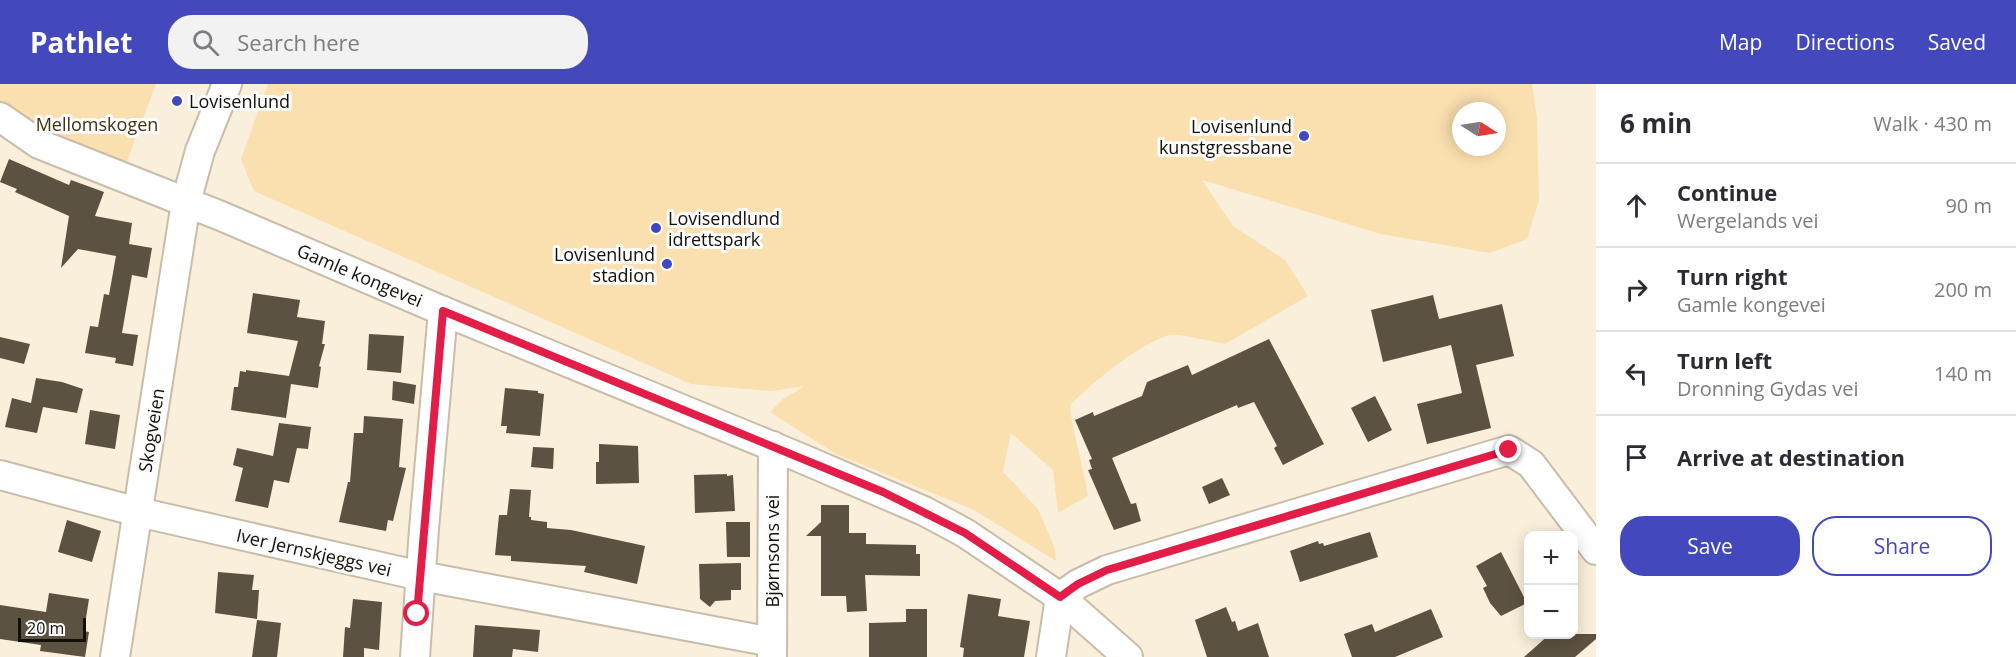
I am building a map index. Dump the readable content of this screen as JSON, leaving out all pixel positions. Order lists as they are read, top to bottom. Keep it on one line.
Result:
{"streets":{"street":["Gamle kongevei","Skogveien","Bjørnsons vei","Iver Jernskjeggs vei"]},"crossings":[["Gamle kongevei","Skogveien"],["Gamle kongevei","Bjørnsons vei"],["Skogveien","Iver Jernskjeggs vei"],["Bjørnsons vei","Iver Jernskjeggs vei"]],"parks":["Mellomskogen"],"places":["Lovisenlund","Lovisenlund kunstgressbane","Lovisendlund idrettspark","Lovisenlund stadion"],"scale_bar":"20 m","north":"right","page":{"header":"Pathlet","search":"Search here","nav":["Map","Directions","Saved"],"heading":["6 min","Walk · 430 m"],"list":[["Continue","Wergelands vei","90 m"],["Turn right","Gamle kongevei","200 m"],["Turn left","Dronning Gydas vei","140 m"],"Arrive at destination"],"buttons":["Save","Share"],"map_buttons":["+","−"],"scale":"20 m"}}
